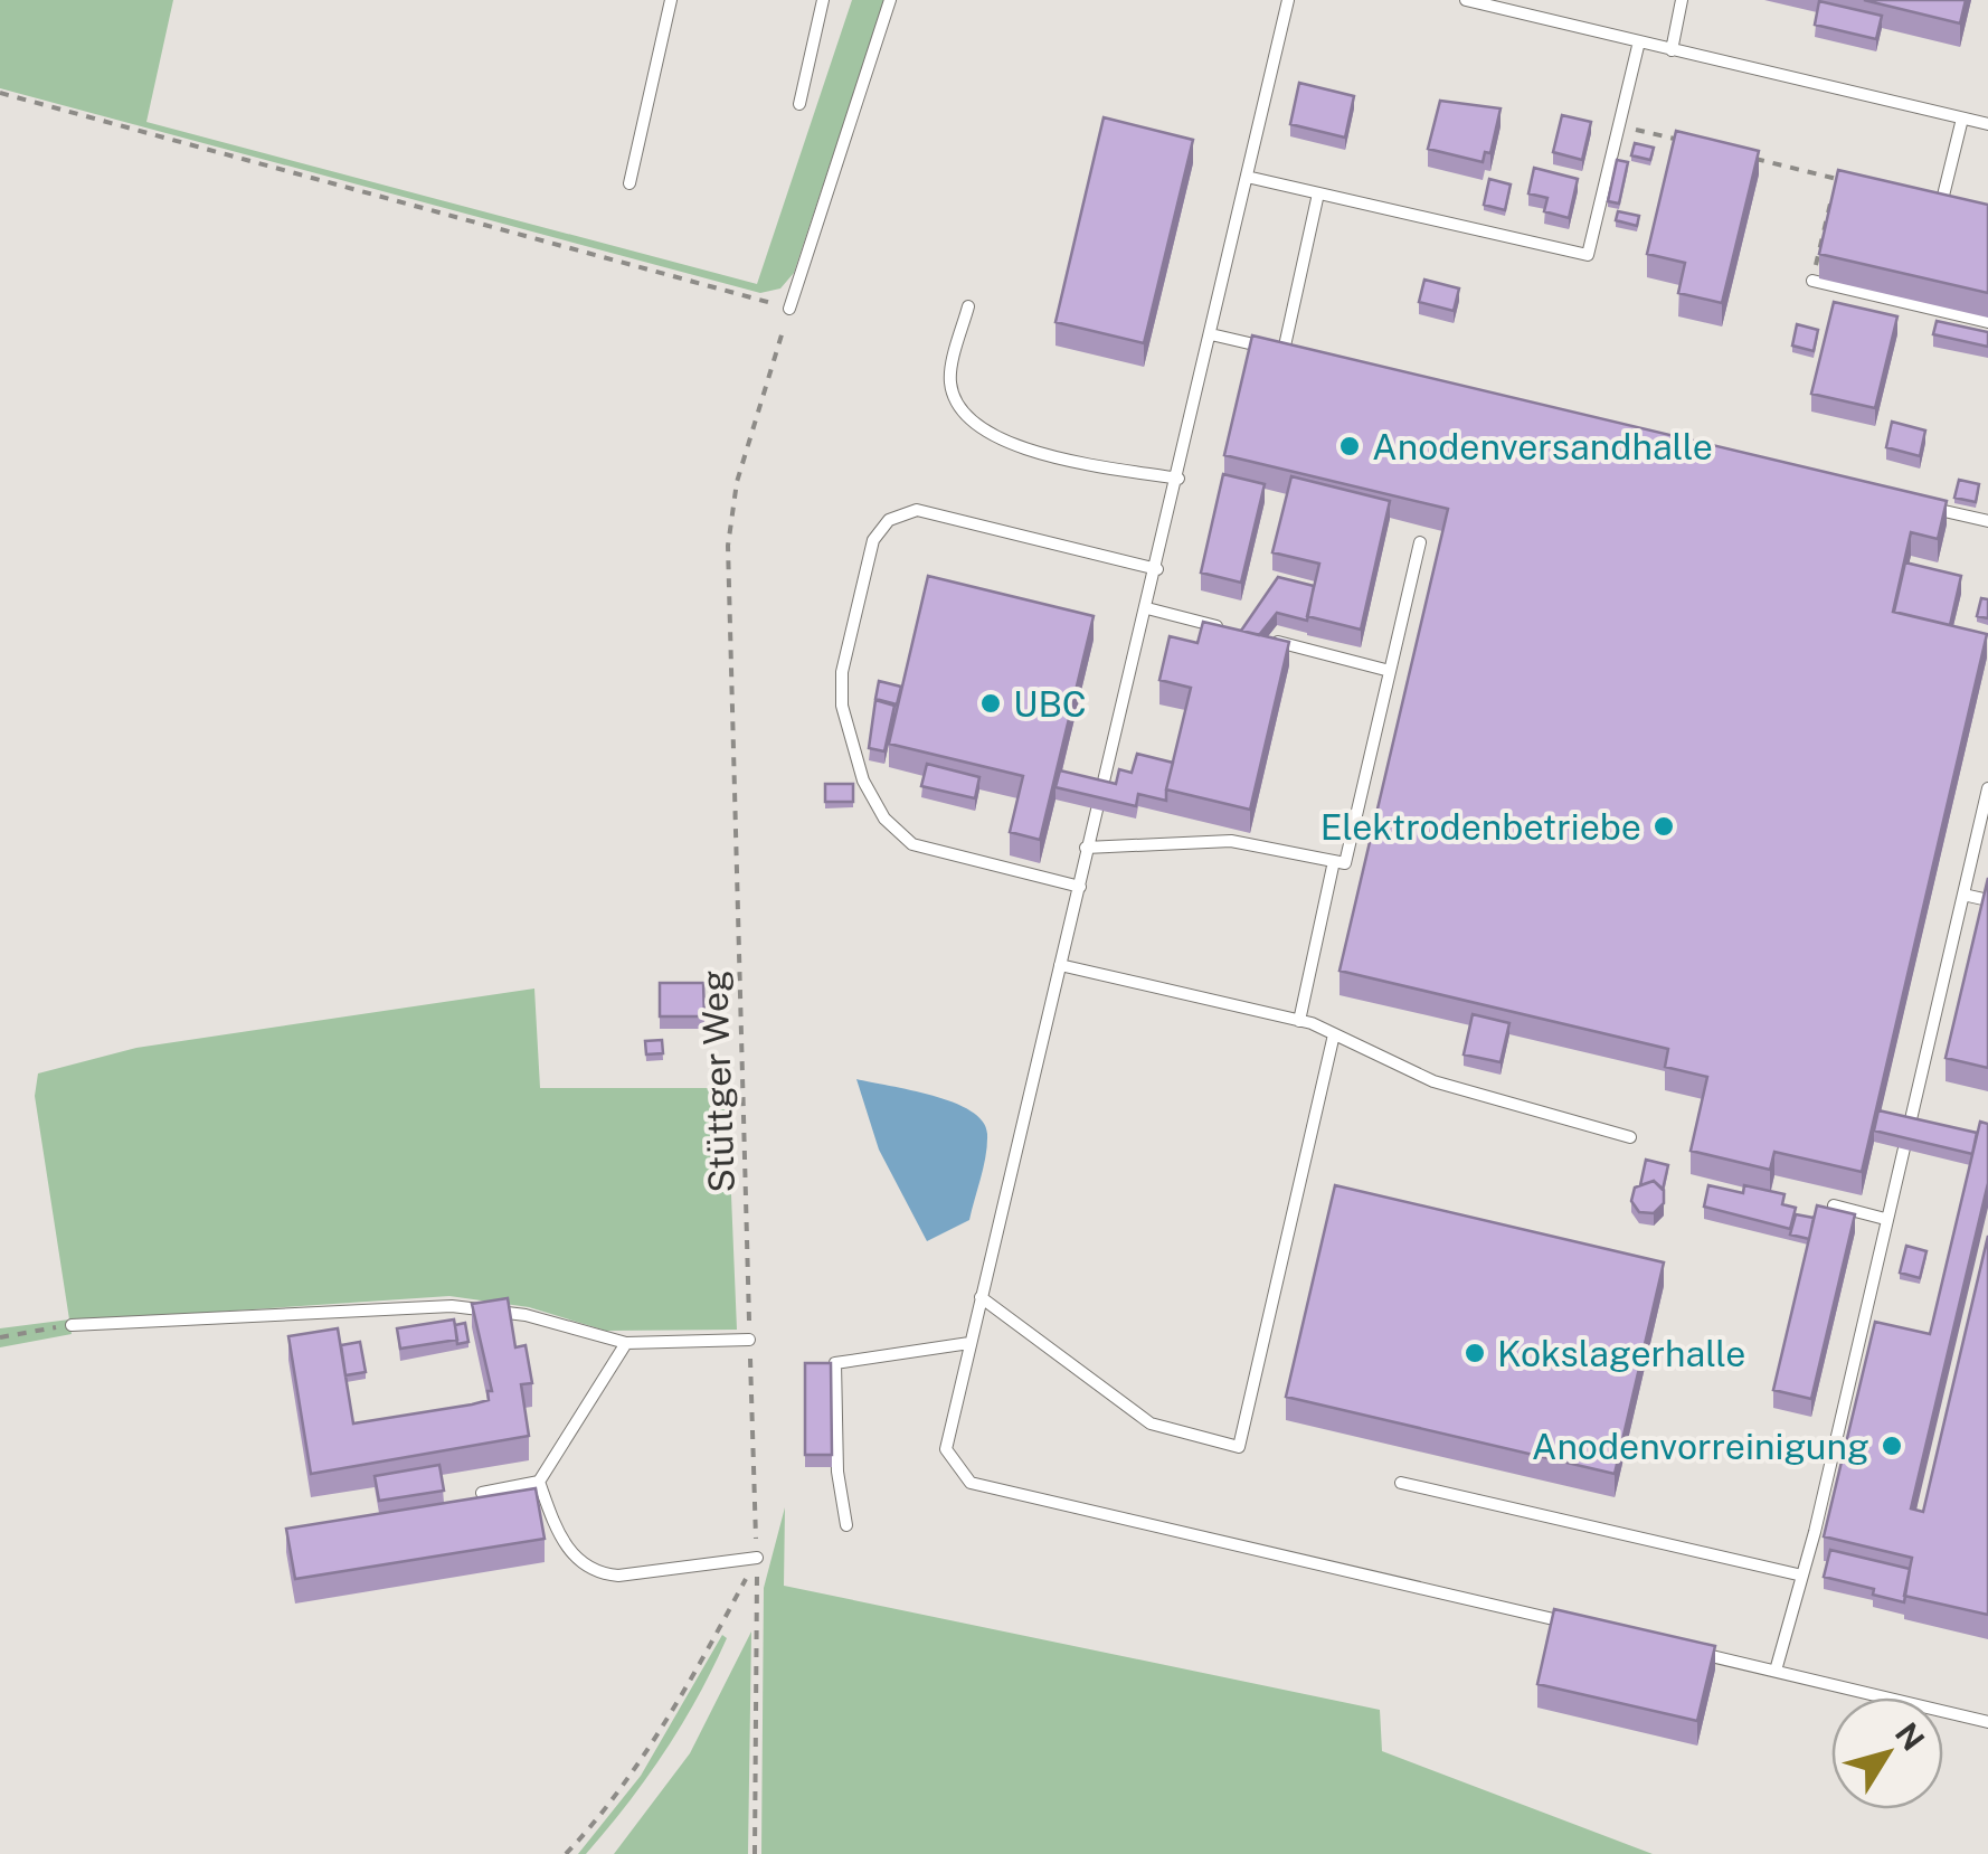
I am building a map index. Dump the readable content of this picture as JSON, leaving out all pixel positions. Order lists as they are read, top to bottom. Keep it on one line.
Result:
{"streets":{"path":["Stüttger Weg"]},"places":["Anodenversandhalle","UBC","Elektrodenbetriebe","Kokslagerhalle","Anodenvorreinigung"],"north":"top right"}
